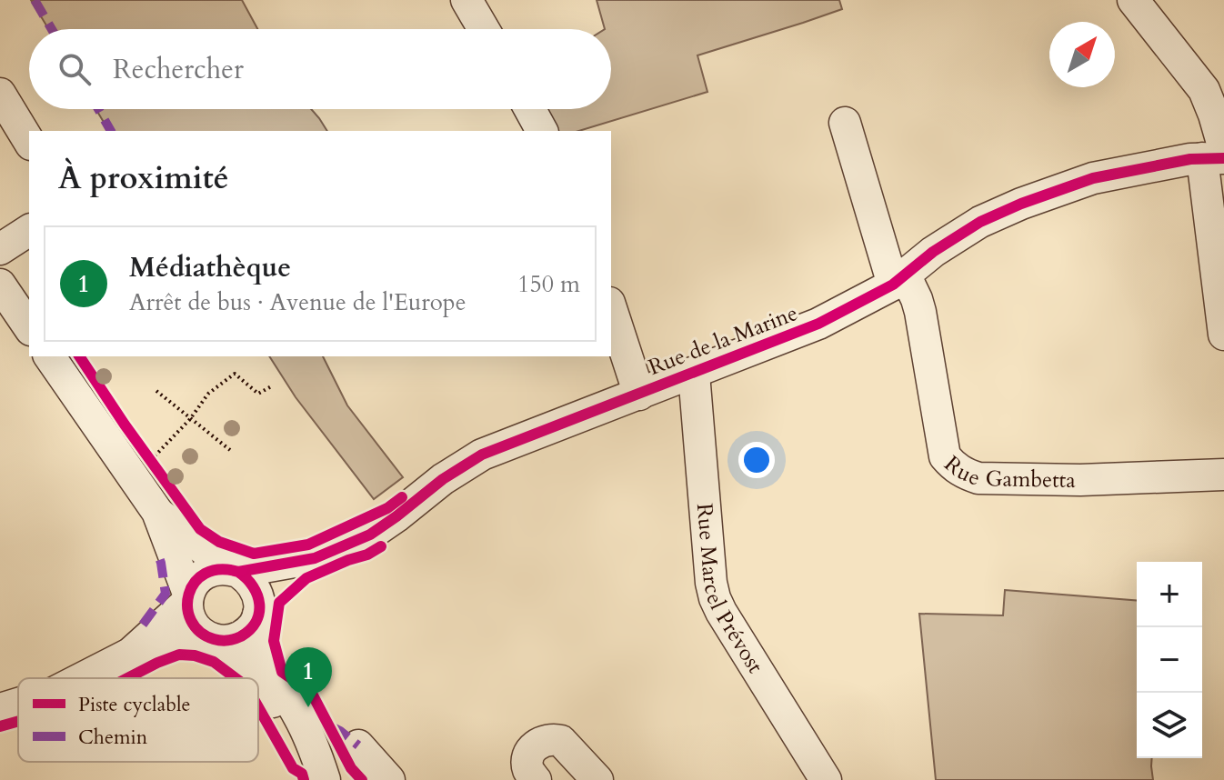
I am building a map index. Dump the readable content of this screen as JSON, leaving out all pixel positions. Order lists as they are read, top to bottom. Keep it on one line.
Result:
{"streets":{"street":["Rue de la Marine","Rue Gambetta","Rue Marcel Prévost"]},"crossings":[["Rue de la Marine","Rue Gambetta"],["Rue de la Marine","Rue Marcel Prévost"]],"legend":["Piste cyclable","Chemin"],"north":"top right","page":{"search":"Rechercher","heading":"À proximité","list":[{"mark":"1","name":"Médiathèque","note":"Arrêt de bus · Avenue de l'Europe","value":"150 m"}],"map_buttons":["+","−"],"pins":"1"}}
